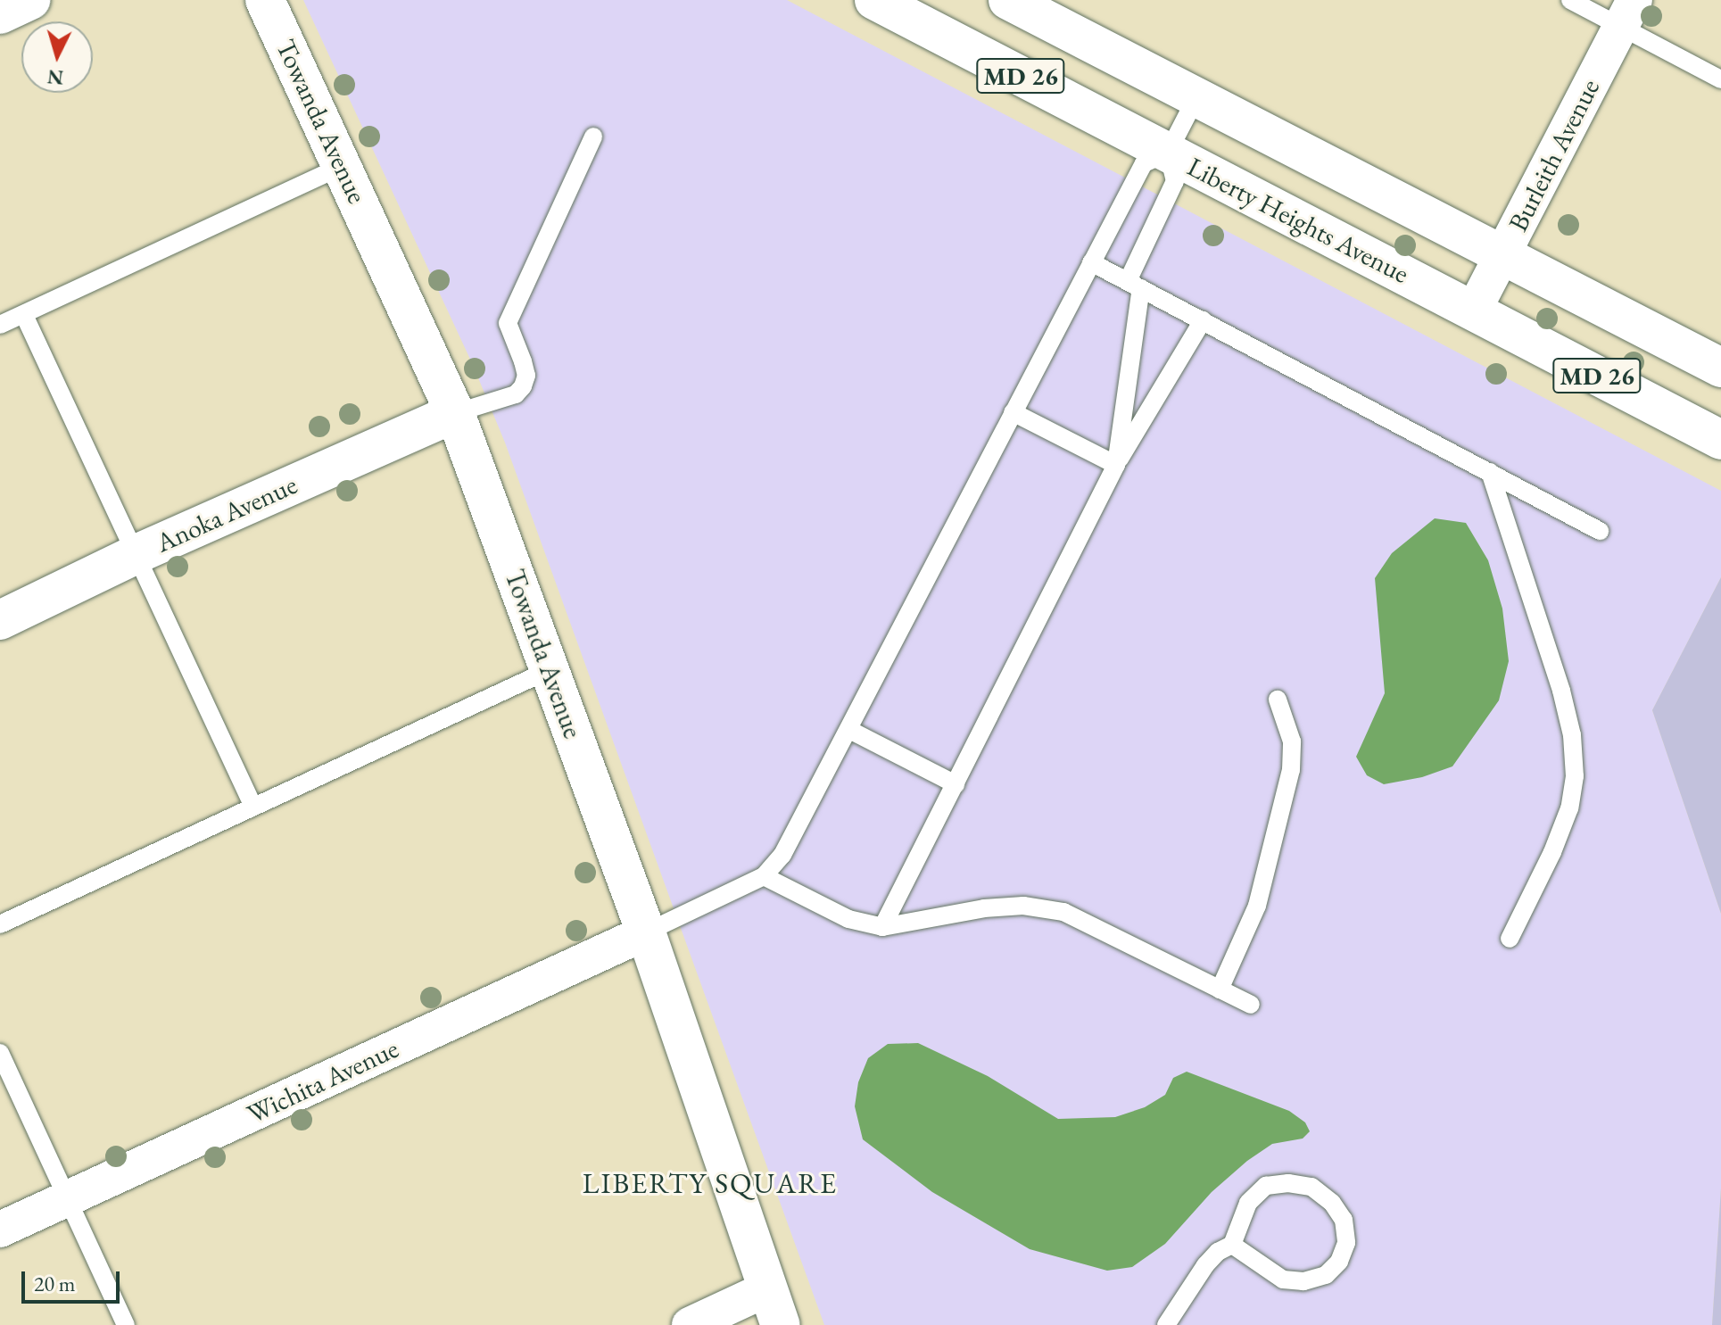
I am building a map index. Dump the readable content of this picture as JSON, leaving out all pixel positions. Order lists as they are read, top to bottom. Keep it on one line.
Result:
{"streets":{"street":["MD 26","Towanda Avenue","Burleith Avenue","Liberty Heights Avenue","Anoka Avenue","Wichita Avenue"]},"crossings":[["MD 26","Burleith Avenue"],["Towanda Avenue","Anoka Avenue"],["Towanda Avenue","Wichita Avenue"],["Burleith Avenue","Liberty Heights Avenue"]],"districts":["LIBERTY SQUARE"],"scale_bar":"20 m","north":"bottom"}
